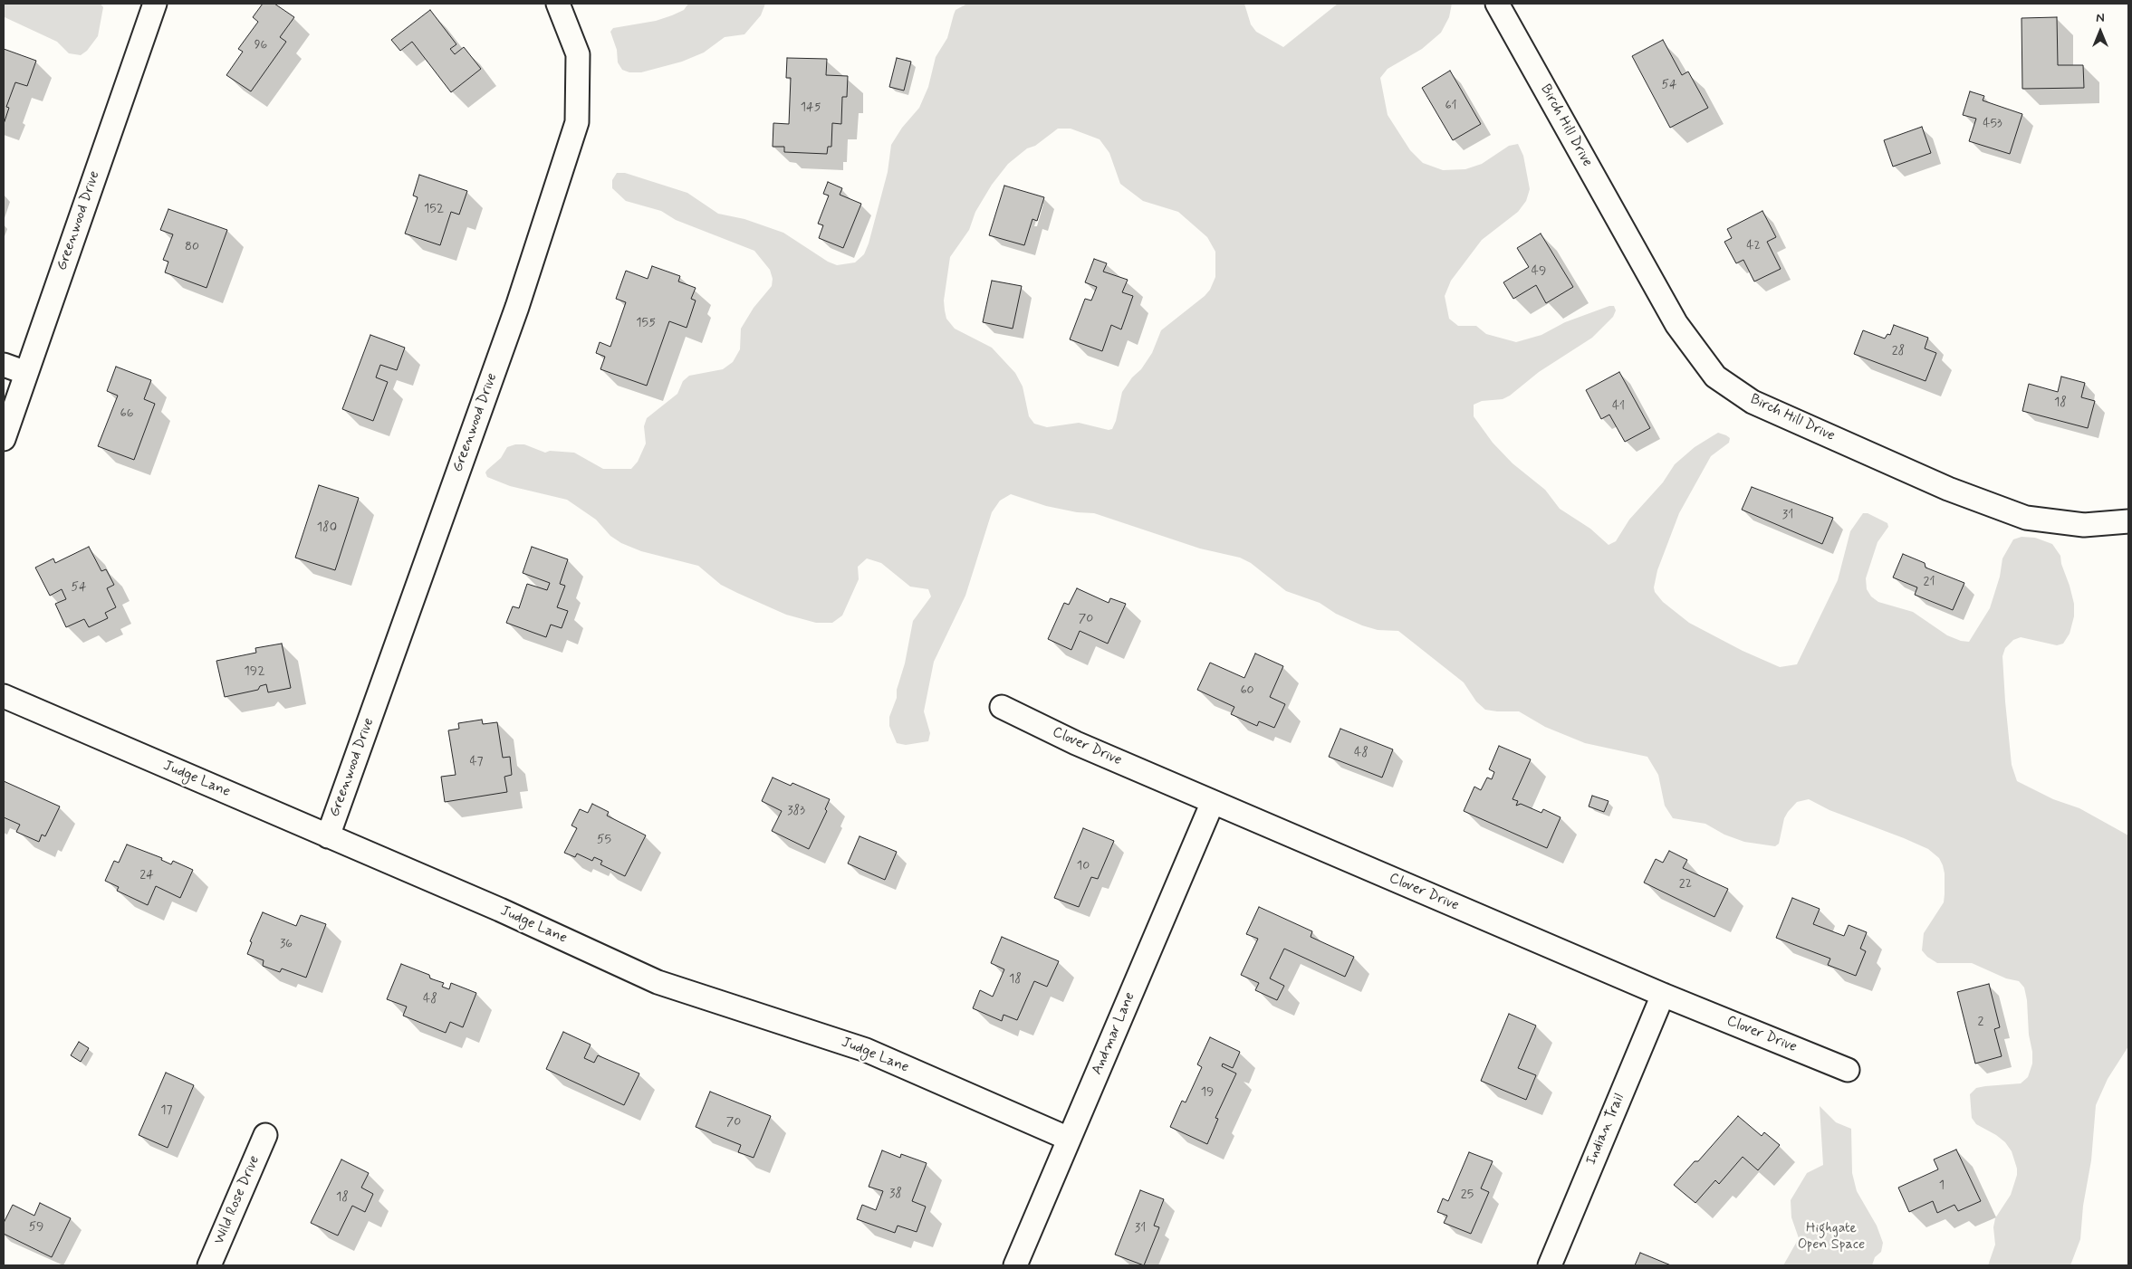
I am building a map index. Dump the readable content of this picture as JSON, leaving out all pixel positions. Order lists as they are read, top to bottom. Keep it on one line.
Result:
{"streets":{"street":["Birch Hill Drive","Greenwood Drive","Clover Drive","Judge Lane","Andmar Lane","Indian Trail","Wild Rose Drive"]},"crossings":[["Greenwood Drive","Judge Lane"],["Clover Drive","Andmar Lane"],["Clover Drive","Indian Trail"],["Judge Lane","Andmar Lane"]],"parks":["Highgate Open Space"],"house_numbers":["96","54","61","145","453","152","42","80","49","155","28","18","41","66","31","180","21","54","70","192","60","48","47","383","55","10","24","22","36","18","48","2","19","17","70","1","38","25","18","59","31"],"north":"top"}
